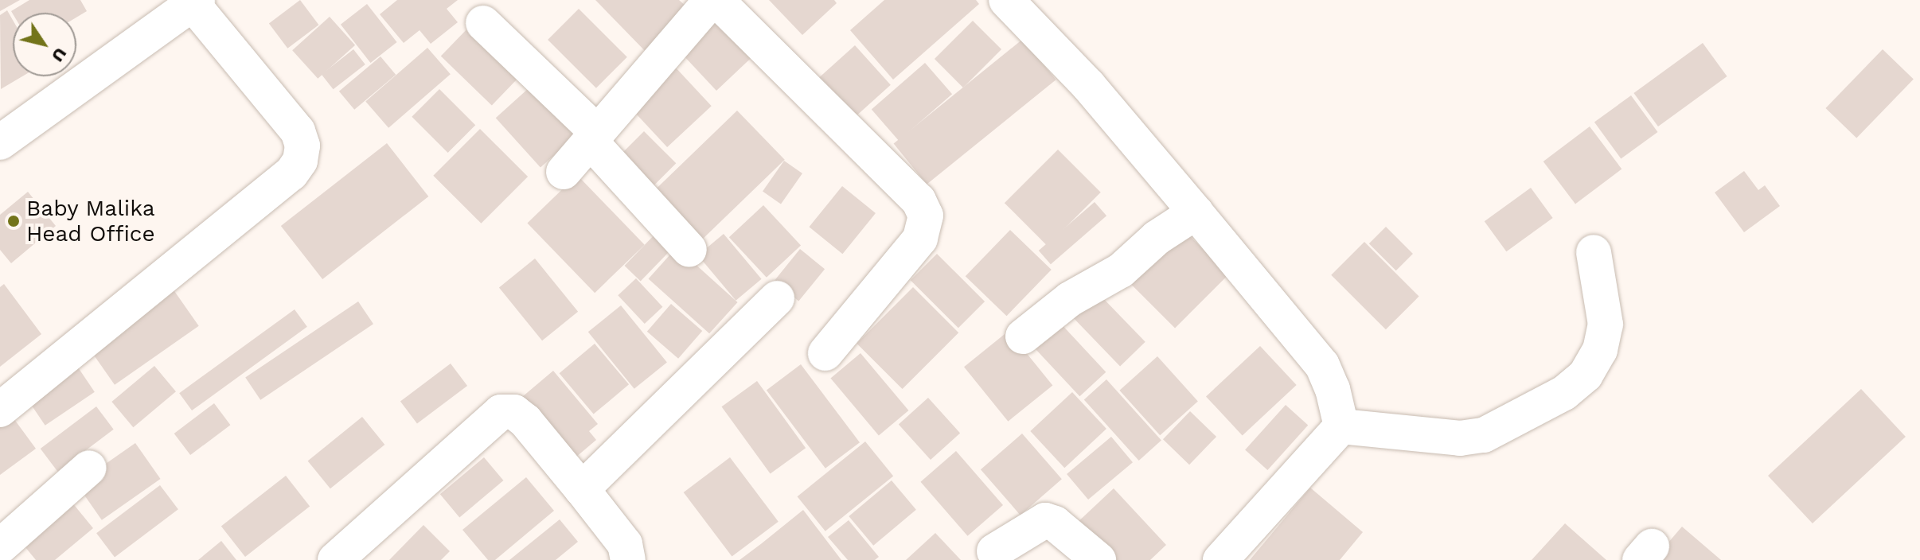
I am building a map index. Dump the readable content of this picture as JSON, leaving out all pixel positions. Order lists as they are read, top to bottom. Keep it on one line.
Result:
{"places":["Baby Malika Head Office"],"north":"bottom right"}
